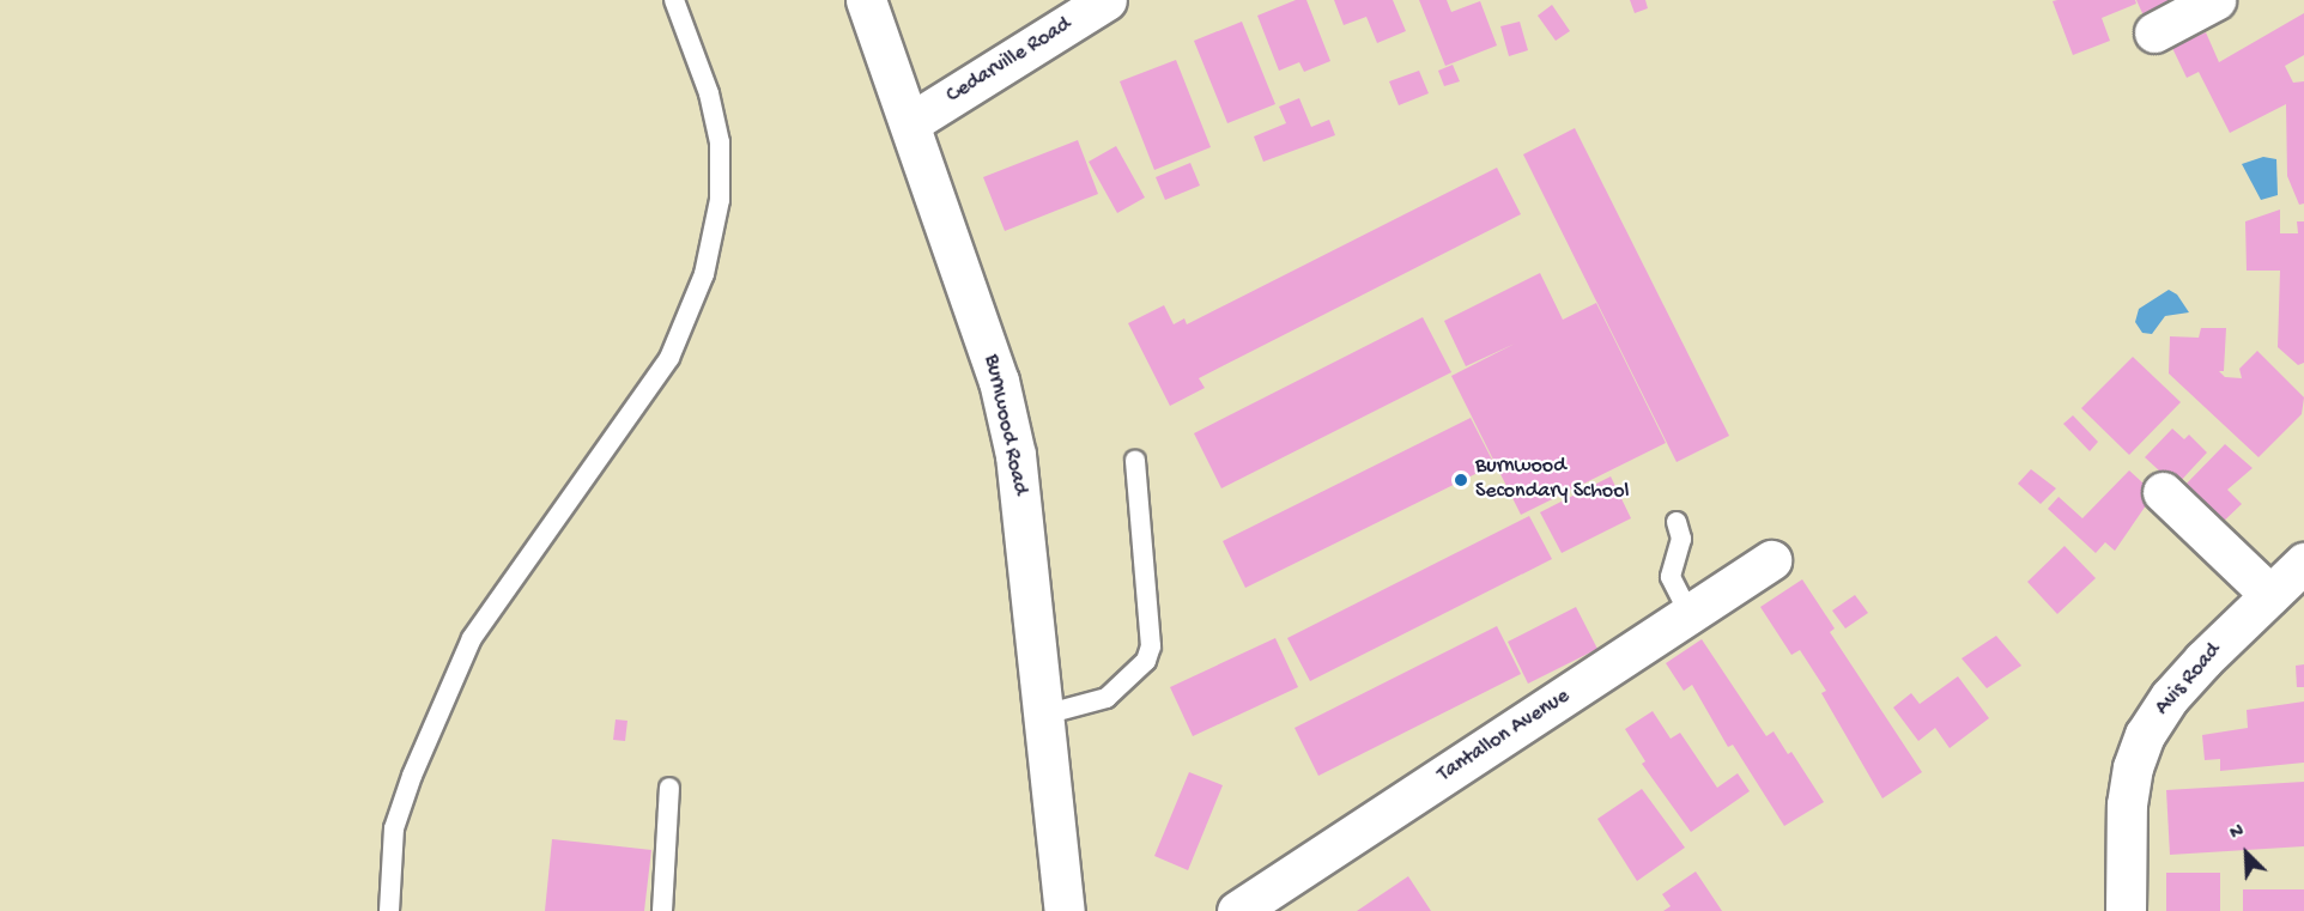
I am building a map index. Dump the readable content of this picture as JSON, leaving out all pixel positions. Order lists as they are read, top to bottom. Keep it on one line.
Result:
{"streets":{"street":["Cedarville Road","Burnwood Road","Avis Road","Tantallon Avenue"]},"crossings":[["Cedarville Road","Burnwood Road"]],"places":["Burnwood Secondary School"],"north":"top left"}
